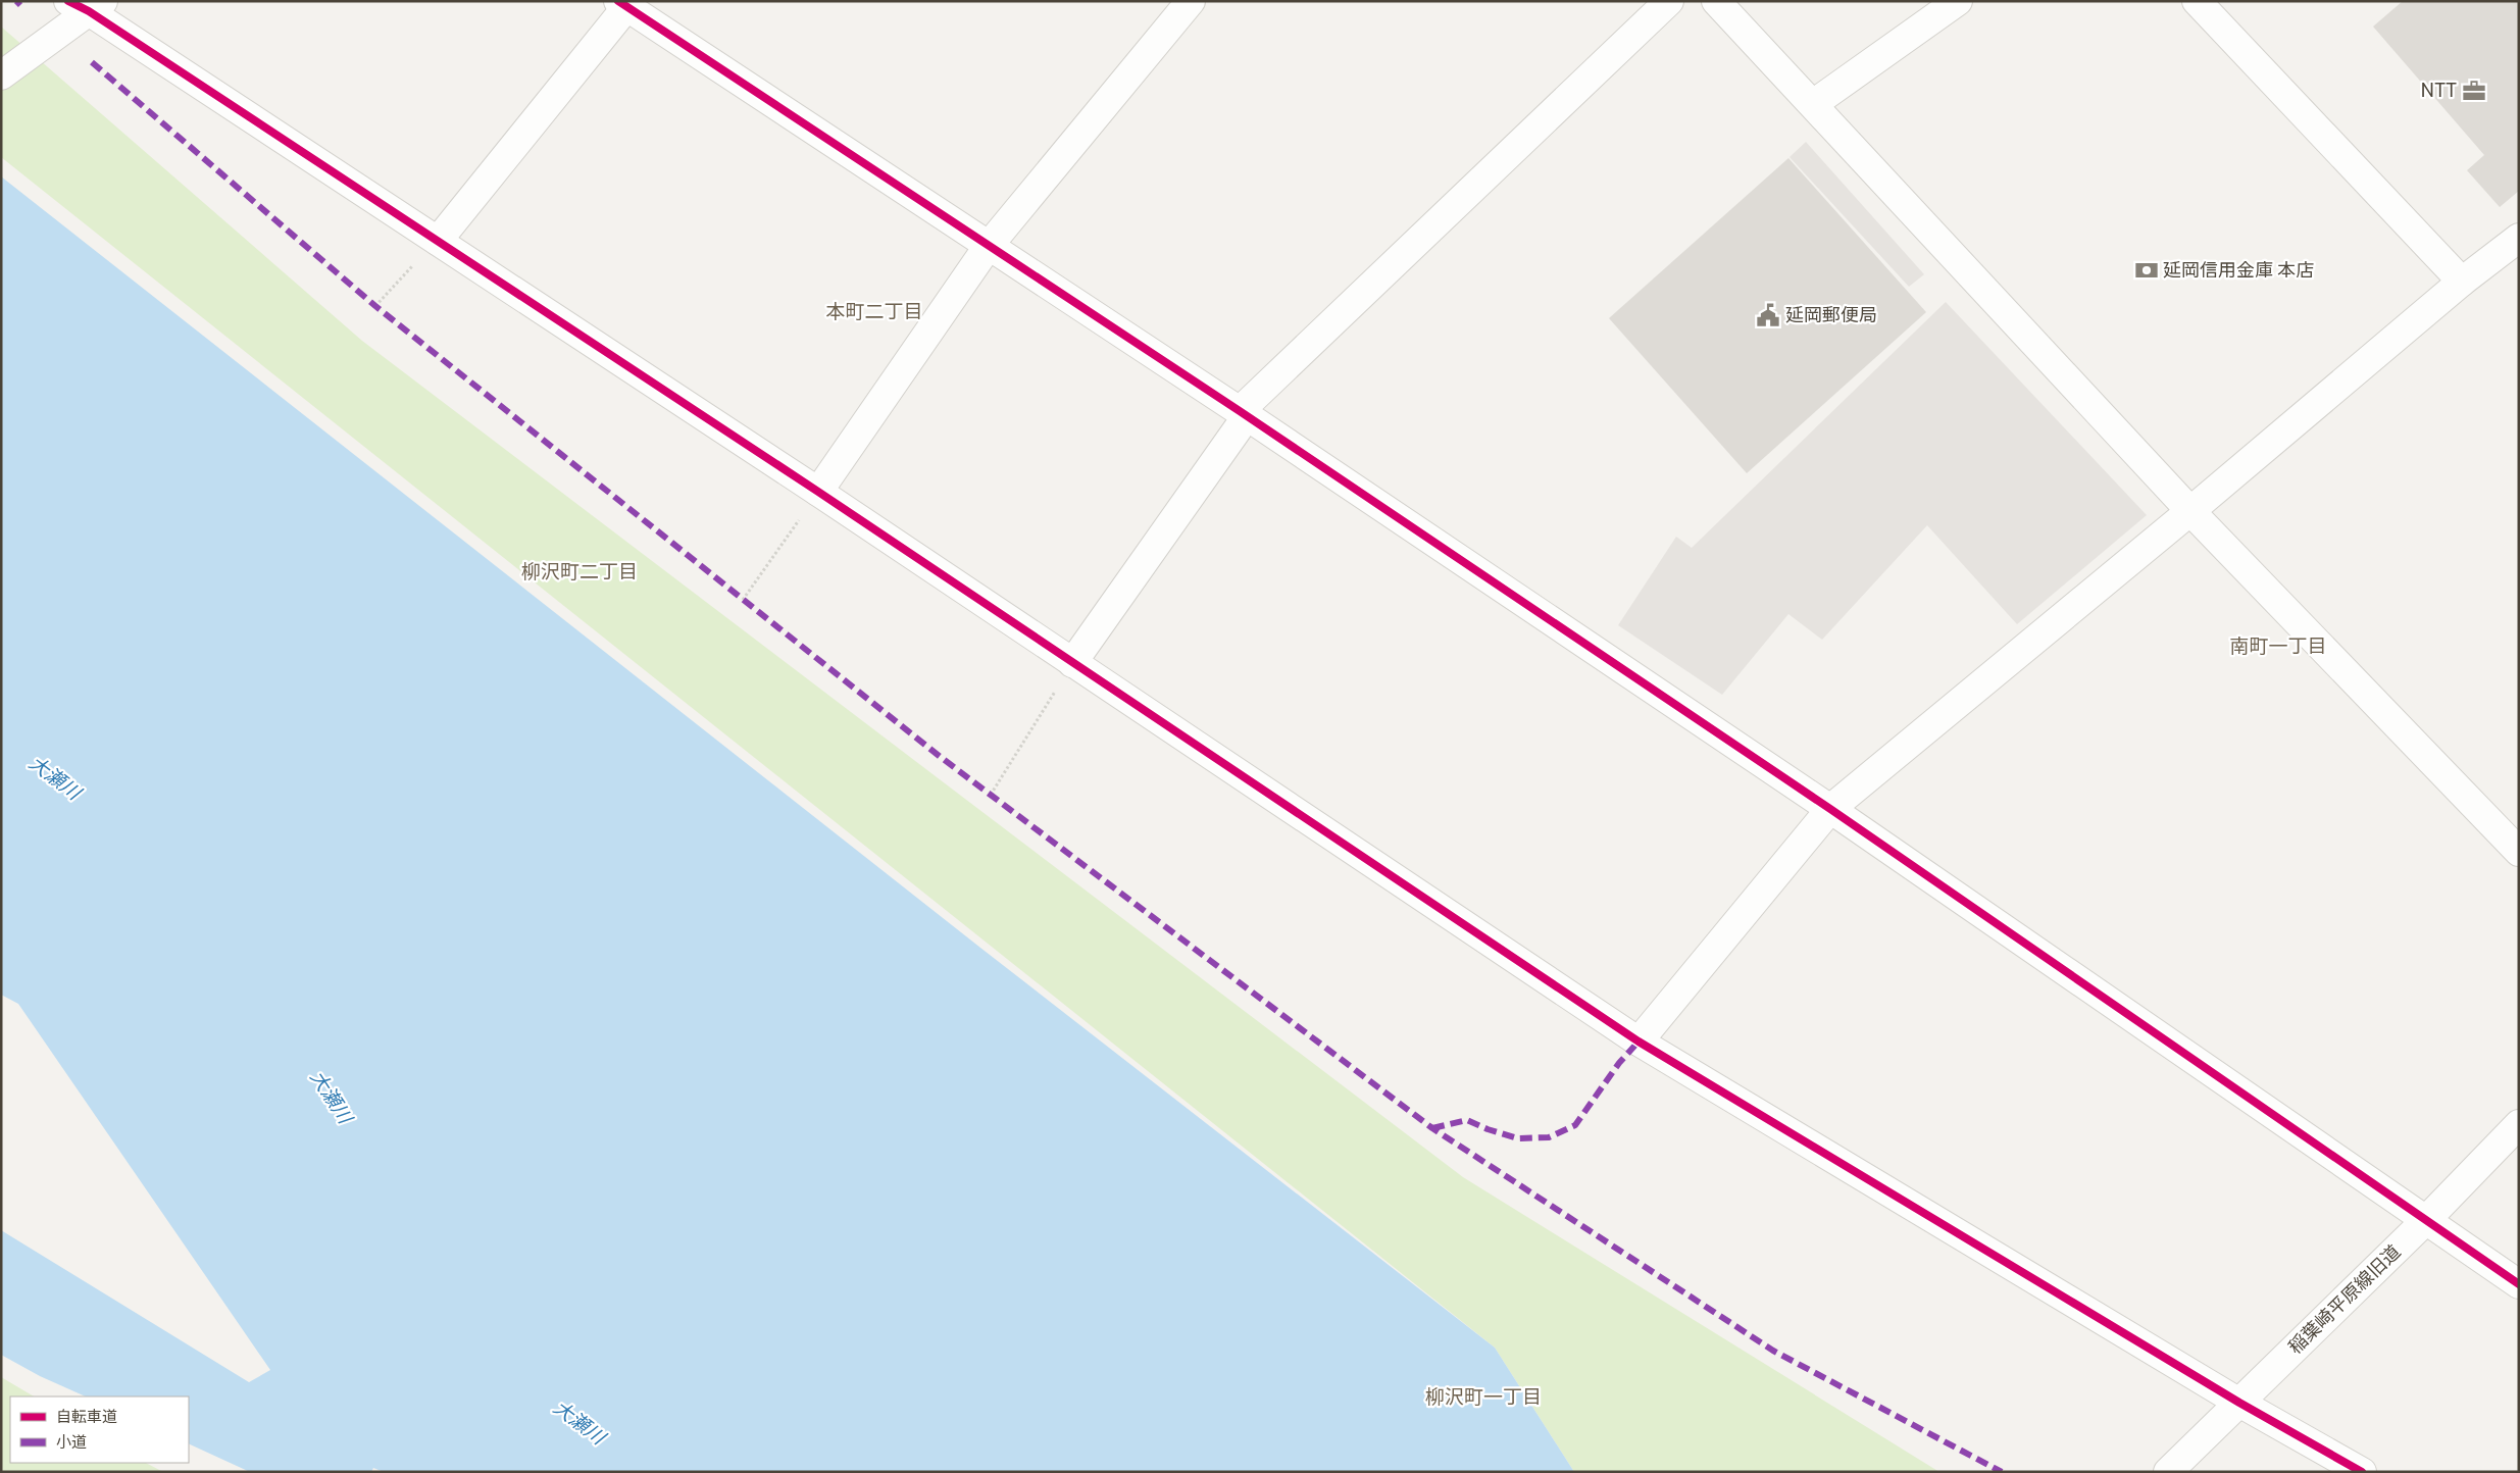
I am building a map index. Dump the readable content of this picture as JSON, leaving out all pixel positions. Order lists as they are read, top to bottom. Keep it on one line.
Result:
{"streets":{"street":["稲葉崎平原線旧道"]},"districts":["本町二丁目","柳沢町二丁目","南町一丁目","柳沢町一丁目"],"water":["大瀬川"],"places":{"office":["NTT"],"bank":["延岡信用金庫 本店"],"public building":["延岡郵便局"]},"legend":["自転車道","小道"]}
